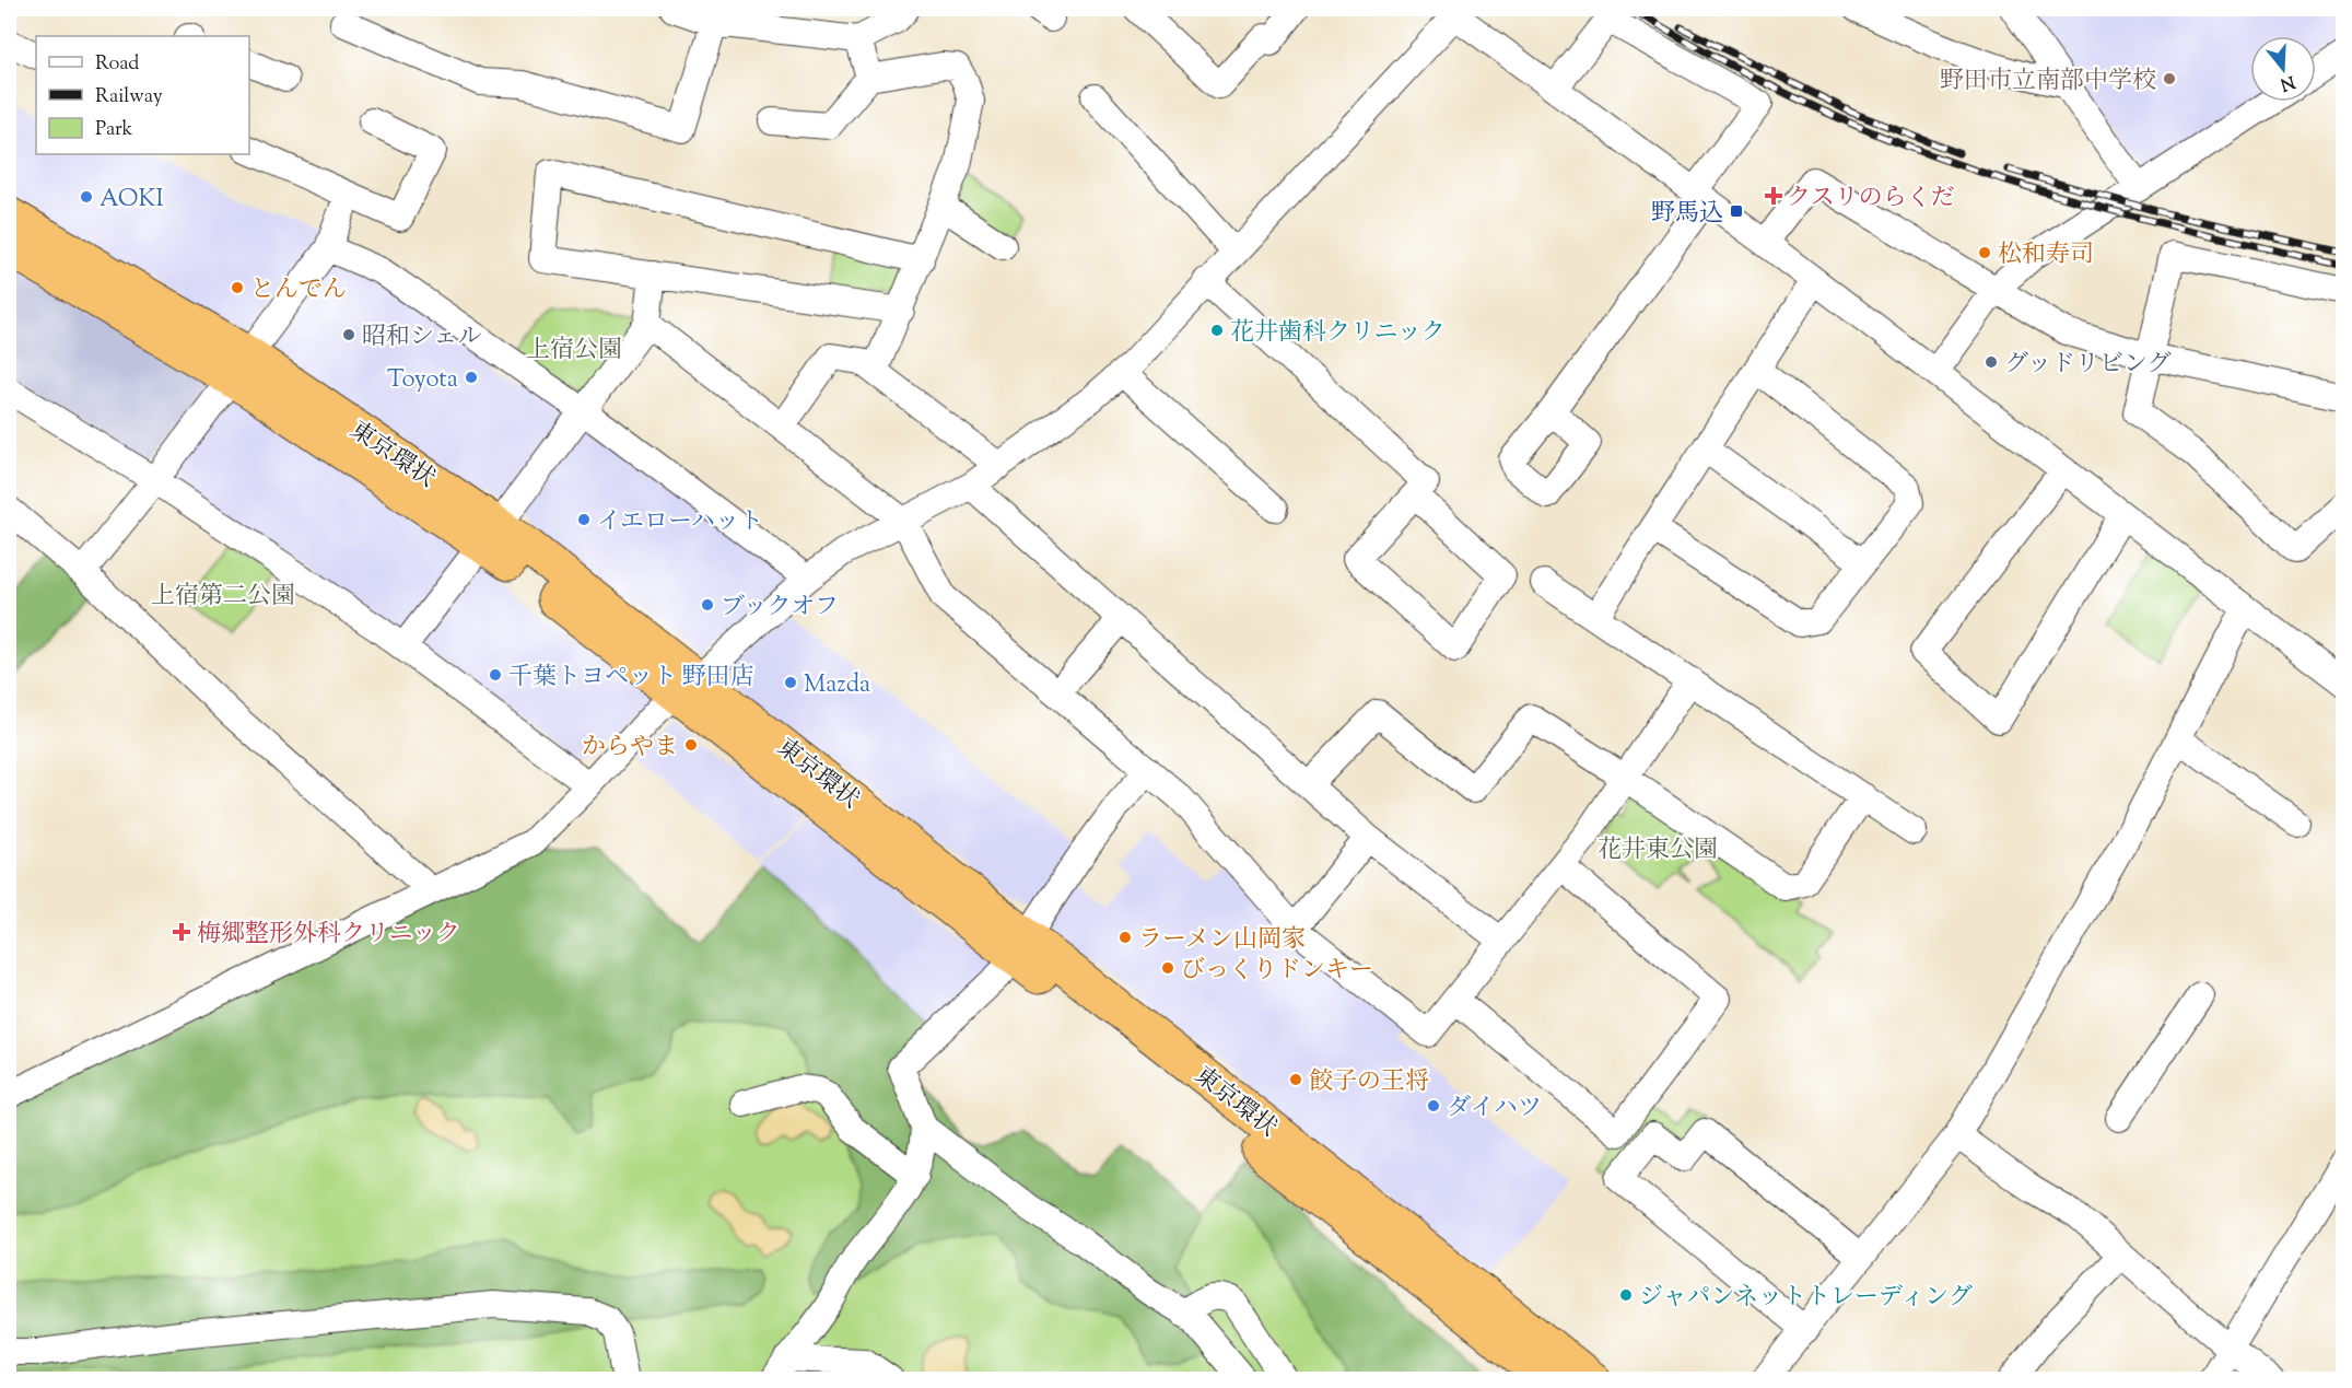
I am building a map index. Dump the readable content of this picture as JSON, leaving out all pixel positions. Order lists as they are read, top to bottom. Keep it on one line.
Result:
{"streets":{"highway":["東京環状"]},"parks":["上宿公園","上宿第二公園","花井東公園"],"places":{"other":["野田市立南部中学校","AOKI","松和寿司","とんでん","花井歯科クリニック","昭和シェル","グッドリビング","Toyota","イエローハット","ブックオフ","千葉トヨペット 野田店","Mazda","からやま","ラーメン山岡家","びっくりドンキー","餃子の王将","ダイハツ","ジャパンネットトレーディング"],"health":["クスリのらくだ","梅郷整形外科クリニック"],"transit":["野馬込"]},"legend":["Road","Railway","Park"],"north":"bottom"}
